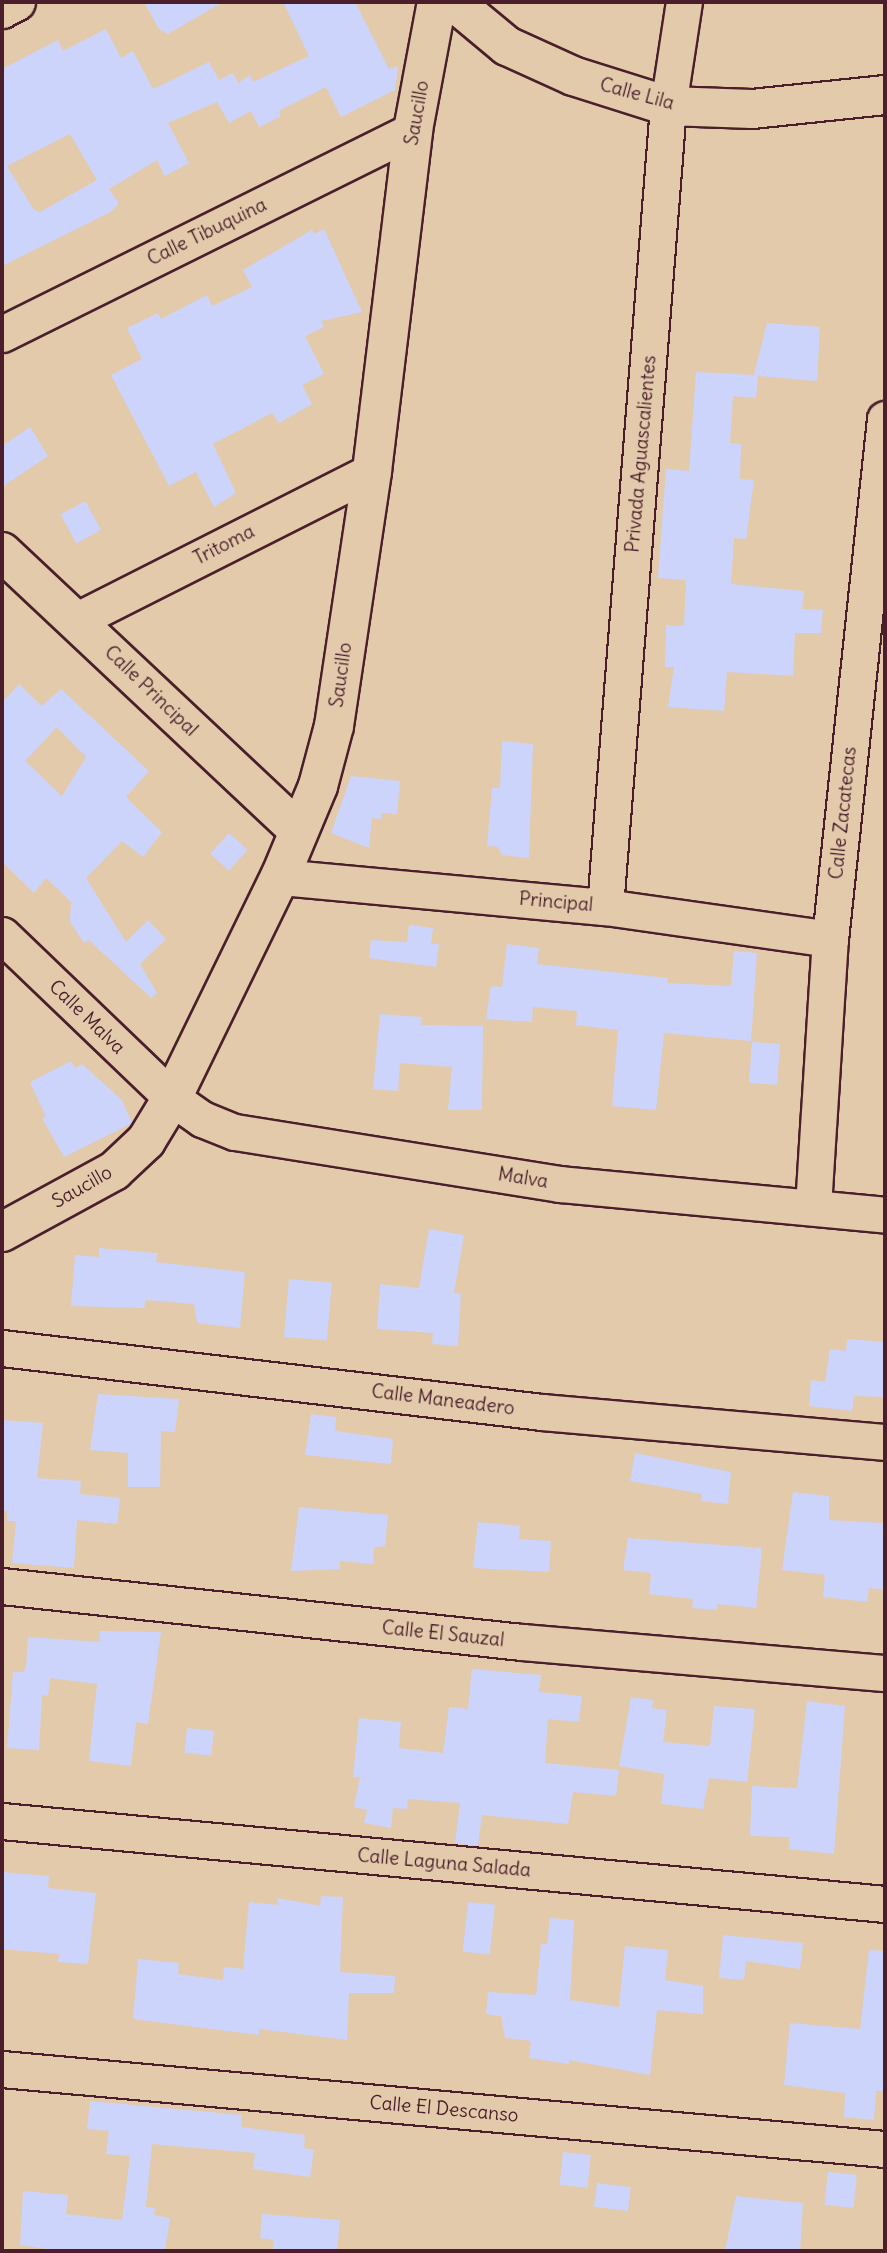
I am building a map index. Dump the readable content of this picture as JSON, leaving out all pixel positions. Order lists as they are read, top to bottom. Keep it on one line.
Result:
{"streets":{"street":["Calle Lila","Saucillo","Calle Tibuquina","Privada Aguascalientes","Tritoma","Calle Principal","Calle Zacatecas","Principal","Calle Malva","Malva","Calle Maneadero","Calle El Sauzal","Calle Laguna Salada","Calle El Descanso"]},"crossings":[["Calle Lila","Privada Aguascalientes"],["Saucillo","Calle Tibuquina"],["Saucillo","Tritoma"],["Saucillo","Calle Principal"],["Saucillo","Principal"],["Saucillo","Calle Malva"],["Saucillo","Malva"],["Privada Aguascalientes","Principal"],["Tritoma","Calle Principal"],["Calle Zacatecas","Principal"],["Calle Zacatecas","Malva"],["Calle Malva","Malva"]]}
